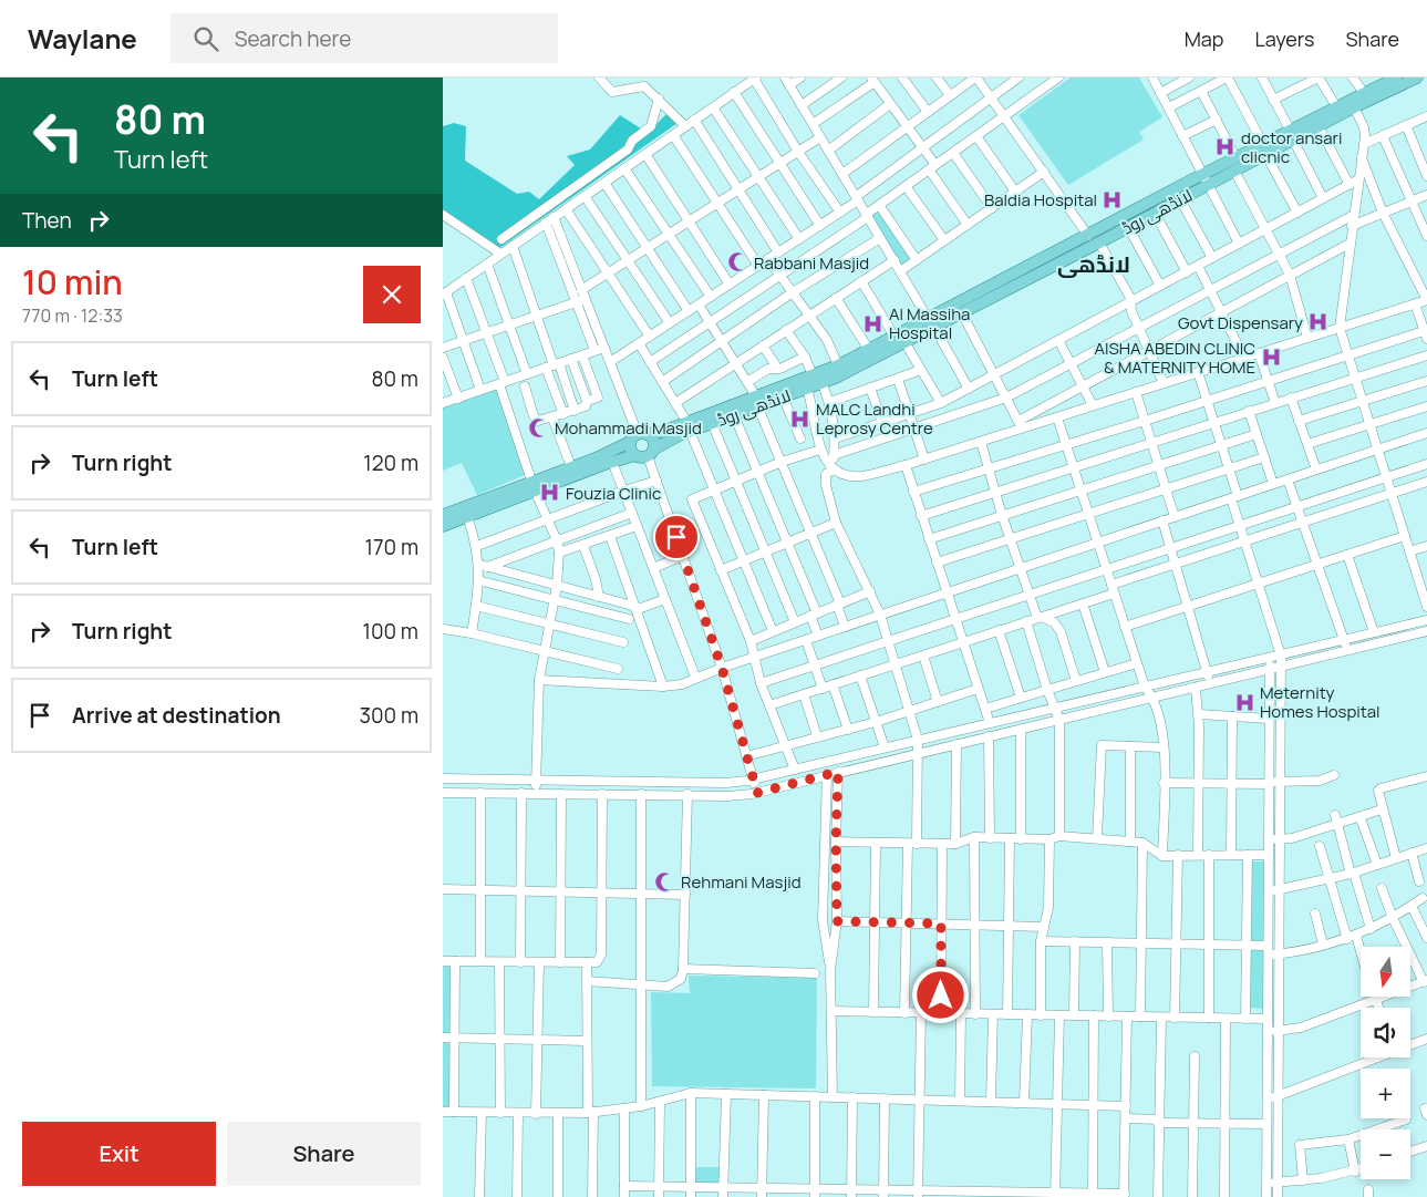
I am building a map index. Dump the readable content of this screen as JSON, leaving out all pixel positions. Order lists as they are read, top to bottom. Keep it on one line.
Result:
{"streets":{"main road":["لانڈھی روڈ"]},"districts":["لانڈھی"],"places":{"hospital":["doctor ansari clicnic","Baldia Hospital","Govt Dispensary","Al Massiha Hospital","AISHA ABEDIN CLINIC & MATERNITY HOME","MALC Landhi Leprosy Centre","Fouzia Clinic","Meternity Homes Hospital"],"mosque":["Rabbani Masjid","Mohammadi Masjid","Rehmani Masjid"]},"north":"bottom","page":{"header":"Waylane","search":"Search here","nav":["Map","Layers","Share"],"turn":["80 m","Turn left"],"then":"Then","heading":["10 min","770 m · 12:33"],"list":[{"name":"Turn left","value":"80 m"},{"name":"Turn right","value":"120 m"},{"name":"Turn left","value":"170 m"},{"name":"Turn right","value":"100 m"},{"name":"Arrive at destination","value":"300 m"}],"map_buttons":["+","−"],"buttons":["Exit","Share"]}}
